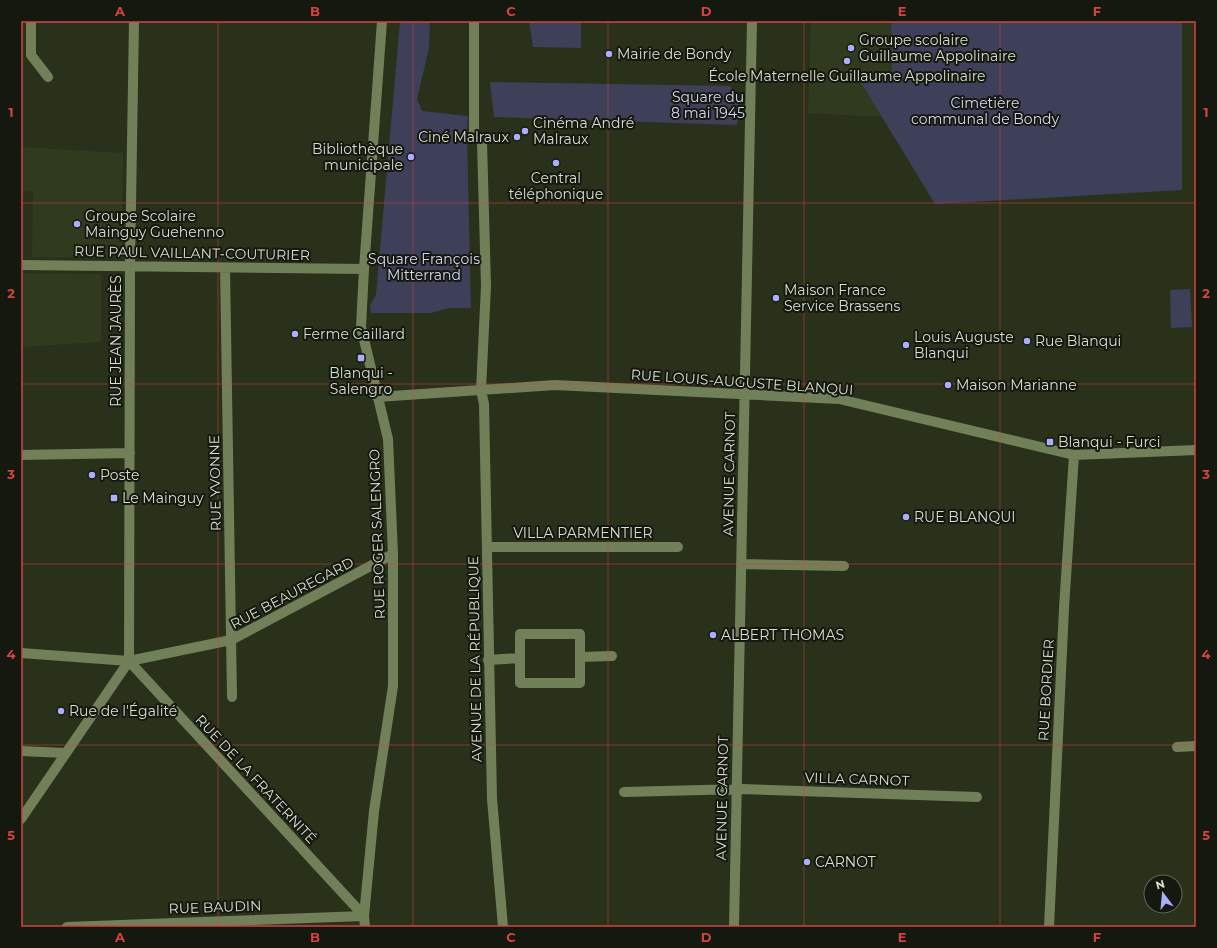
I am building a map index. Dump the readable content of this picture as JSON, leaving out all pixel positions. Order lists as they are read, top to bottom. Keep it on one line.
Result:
{"streets":{"street":["RUE PAUL VAILLANT-COUTURIER","RUE JEAN JAURÈS","RUE LOUIS-AUGUSTE BLANQUI","AVENUE CARNOT","RUE YVONNE","VILLA PARMENTIER","RUE ROGER SALENGRO","RUE BEAUREGARD","AVENUE DE LA RÉPUBLIQUE","RUE BORDIER","RUE DE LA FRATERNITÉ","VILLA CARNOT","RUE BAUDIN"]},"crossings":[["RUE PAUL VAILLANT-COUTURIER","RUE JEAN JAURÈS"],["RUE PAUL VAILLANT-COUTURIER","RUE YVONNE"],["RUE PAUL VAILLANT-COUTURIER","RUE ROGER SALENGRO"],["RUE JEAN JAURÈS","RUE BEAUREGARD"],["RUE JEAN JAURÈS","RUE DE LA FRATERNITÉ"],["RUE LOUIS-AUGUSTE BLANQUI","AVENUE CARNOT"],["RUE LOUIS-AUGUSTE BLANQUI","RUE ROGER SALENGRO"],["RUE LOUIS-AUGUSTE BLANQUI","AVENUE DE LA RÉPUBLIQUE"],["RUE LOUIS-AUGUSTE BLANQUI","RUE BORDIER"],["AVENUE CARNOT","VILLA CARNOT"],["RUE YVONNE","RUE BEAUREGARD"],["VILLA PARMENTIER","AVENUE DE LA RÉPUBLIQUE"],["RUE ROGER SALENGRO","RUE BEAUREGARD"],["RUE ROGER SALENGRO","RUE DE LA FRATERNITÉ"],["RUE ROGER SALENGRO","RUE BAUDIN"],["RUE BEAUREGARD","RUE DE LA FRATERNITÉ"],["RUE DE LA FRATERNITÉ","RUE BAUDIN"]],"parks":["Square du 8 mai 1945","Cimetière communal de Bondy","Square François Mitterrand"],"places":{"other":["Groupe scolaire Guillaume Appolinaire","Mairie de Bondy","École Maternelle Guillaume Appolinaire","Cinéma André Malraux","Ciné Malraux","Bibliothèque municipale","Central téléphonique","Groupe Scolaire Mainguy Guehenno","Maison France Service Brassens","Ferme Caillard","Rue Blanqui","Louis Auguste Blanqui","Maison Marianne","Poste","RUE BLANQUI","ALBERT THOMAS","Rue de l'Égalité","CARNOT"],"transit":["Blanqui - Salengro","Blanqui - Furci","Le Mainguy"]},"north":"top","grid":{"columns":["A","B","C","D","E","F"],"rows":["1","2","3","4","5"]}}
